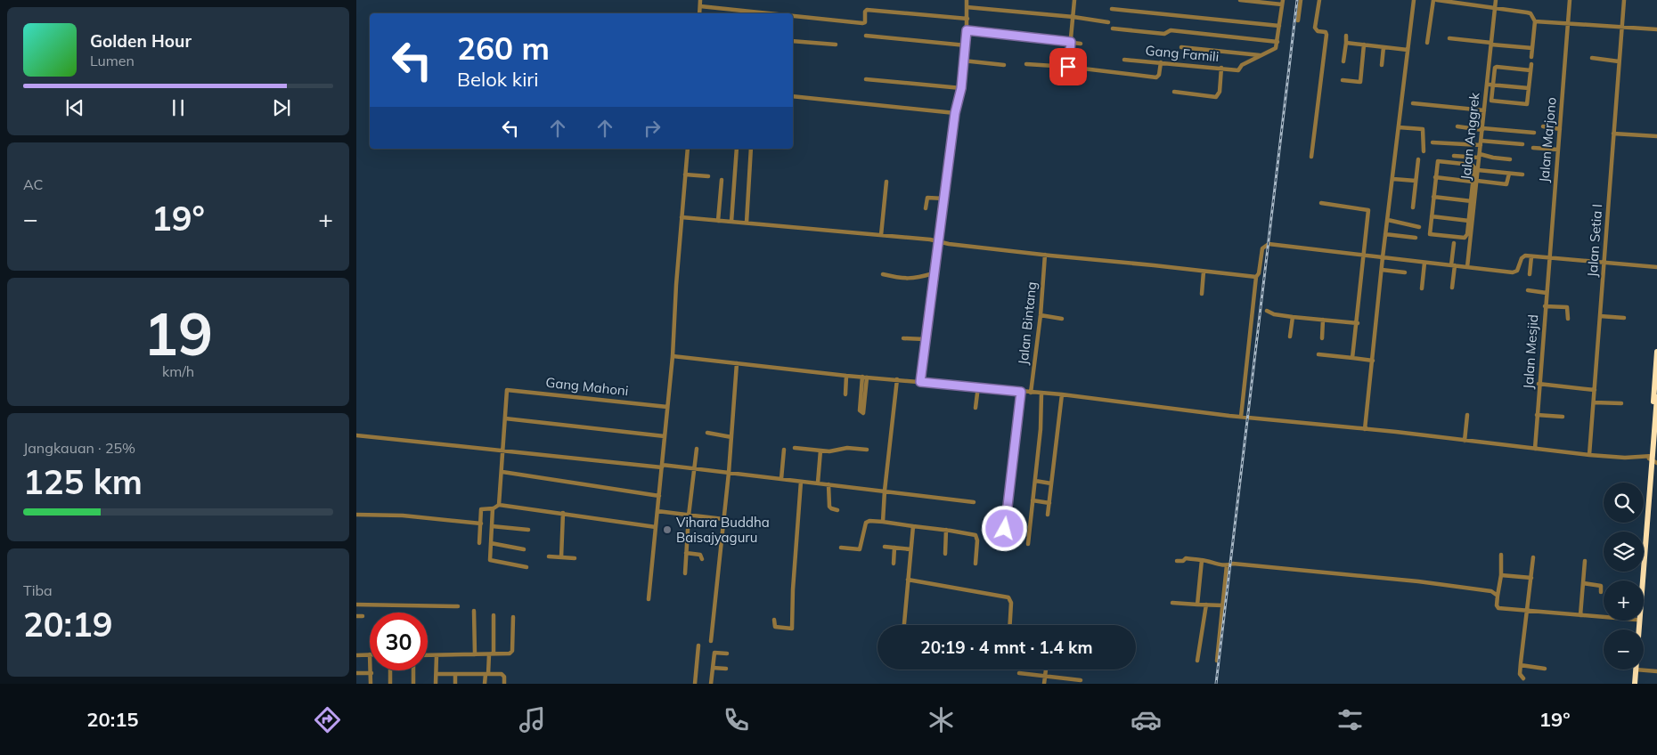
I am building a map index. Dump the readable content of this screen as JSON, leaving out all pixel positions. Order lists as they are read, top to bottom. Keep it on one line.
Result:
{"streets":{"street":["Gang Famili","Jalan Anggrek","Jalan Marjono","Jalan Setia I","Jalan Bintang","Jalan Mesjid","Gang Mahoni"]},"crossings":[["Jalan Marjono","Jalan Mesjid"]],"places":["Vihara Buddha Baisajyaguru"],"page":{"turn":["260 m","Belok kiri"],"song":["Golden Hour","Lumen"],"tile":["AC",["19","km/h"],["Jangkauan · 25%","125 km"],["Tiba","20:19"]],"heat":["−","19°","+"],"map_buttons":["+","−"],"limit":"30","trip":"20:19 · 4 mnt · 1.4 km","tabs":["20:15","19°"]}}
